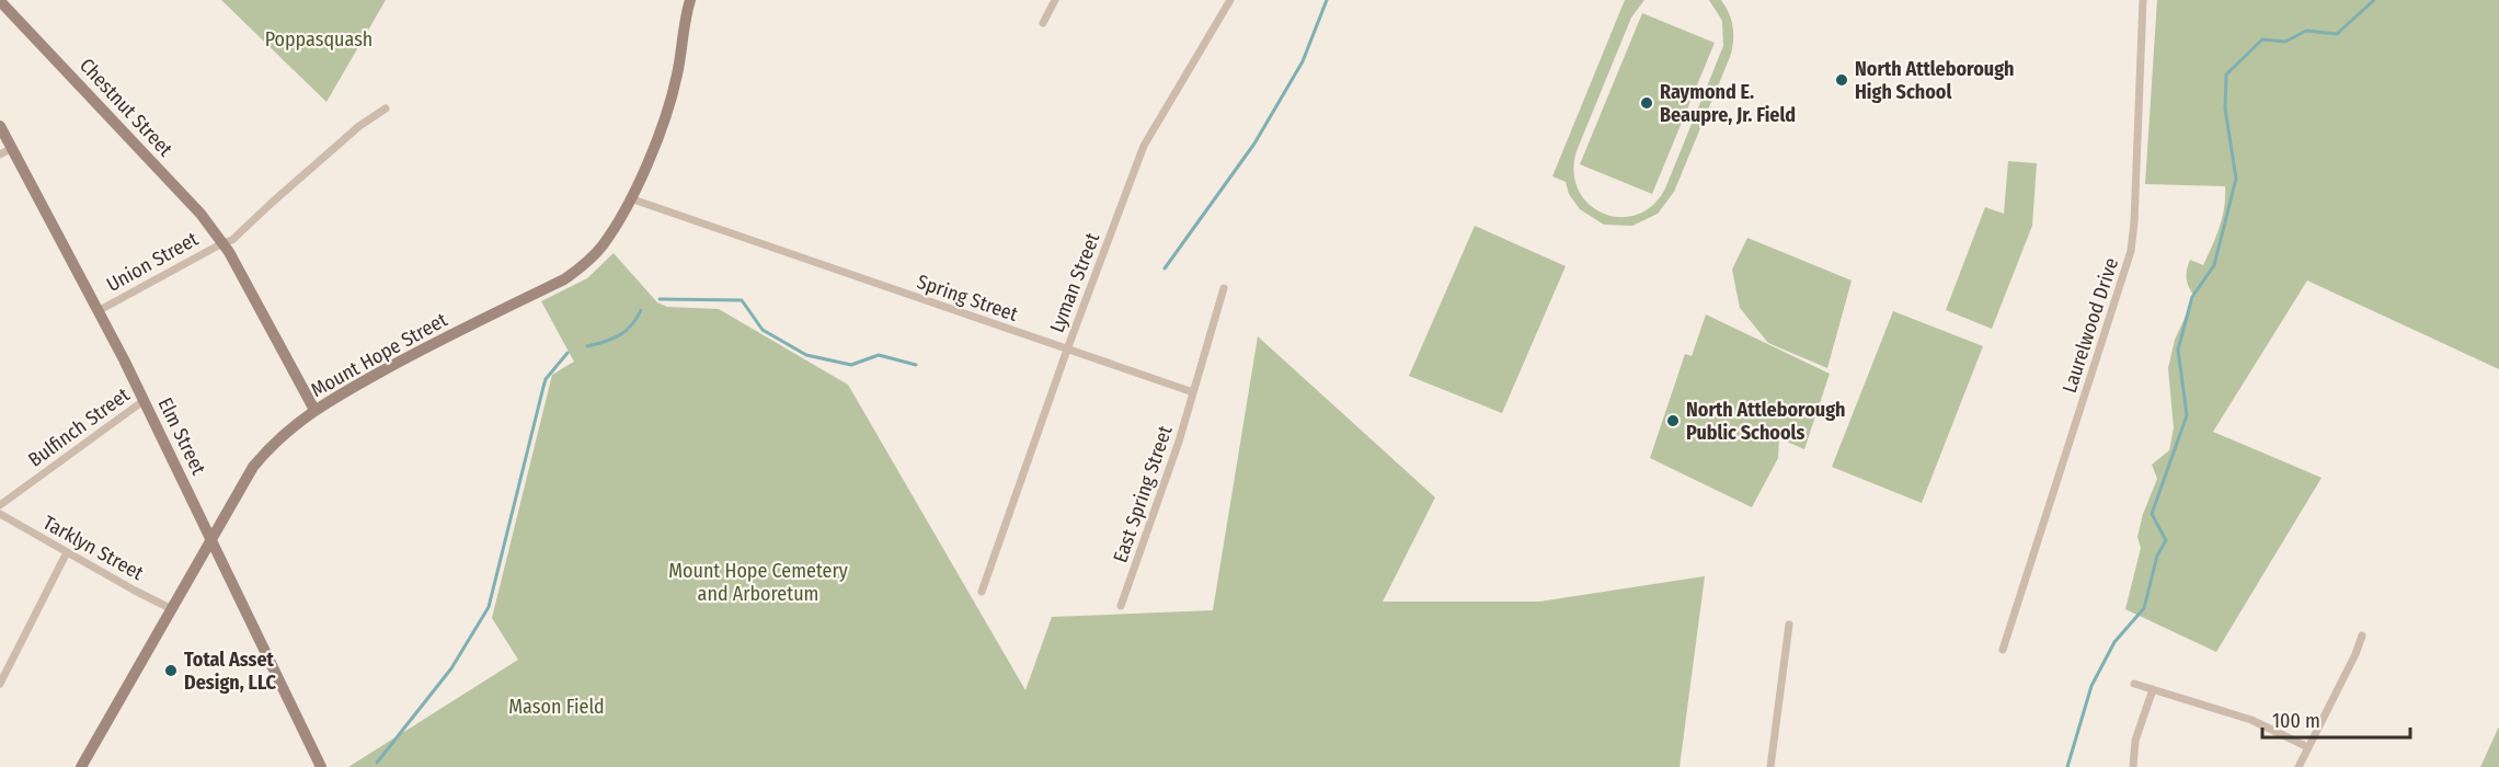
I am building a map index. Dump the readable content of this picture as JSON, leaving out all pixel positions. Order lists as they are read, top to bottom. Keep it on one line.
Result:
{"streets":{"street":["Chestnut Street","Union Street","Lyman Street","Spring Street","Laurelwood Drive","Mount Hope Street","Bulfinch Street","Elm Street","East Spring Street","Tarklyn Street"]},"crossings":[["Chestnut Street","Union Street"],["Chestnut Street","Mount Hope Street"],["Union Street","Elm Street"],["Lyman Street","Spring Street"],["Spring Street","Mount Hope Street"],["Spring Street","East Spring Street"],["Mount Hope Street","Elm Street"],["Mount Hope Street","Tarklyn Street"],["Bulfinch Street","Elm Street"]],"parks":["Poppasquash","Mount Hope Cemetery and Arboretum","Mason Field"],"places":["North Attleborough High School","Raymond E. Beaupre, Jr. Field","North Attleborough Public Schools","Total Asset Design, LLC"],"scale_bar":"100 m"}
